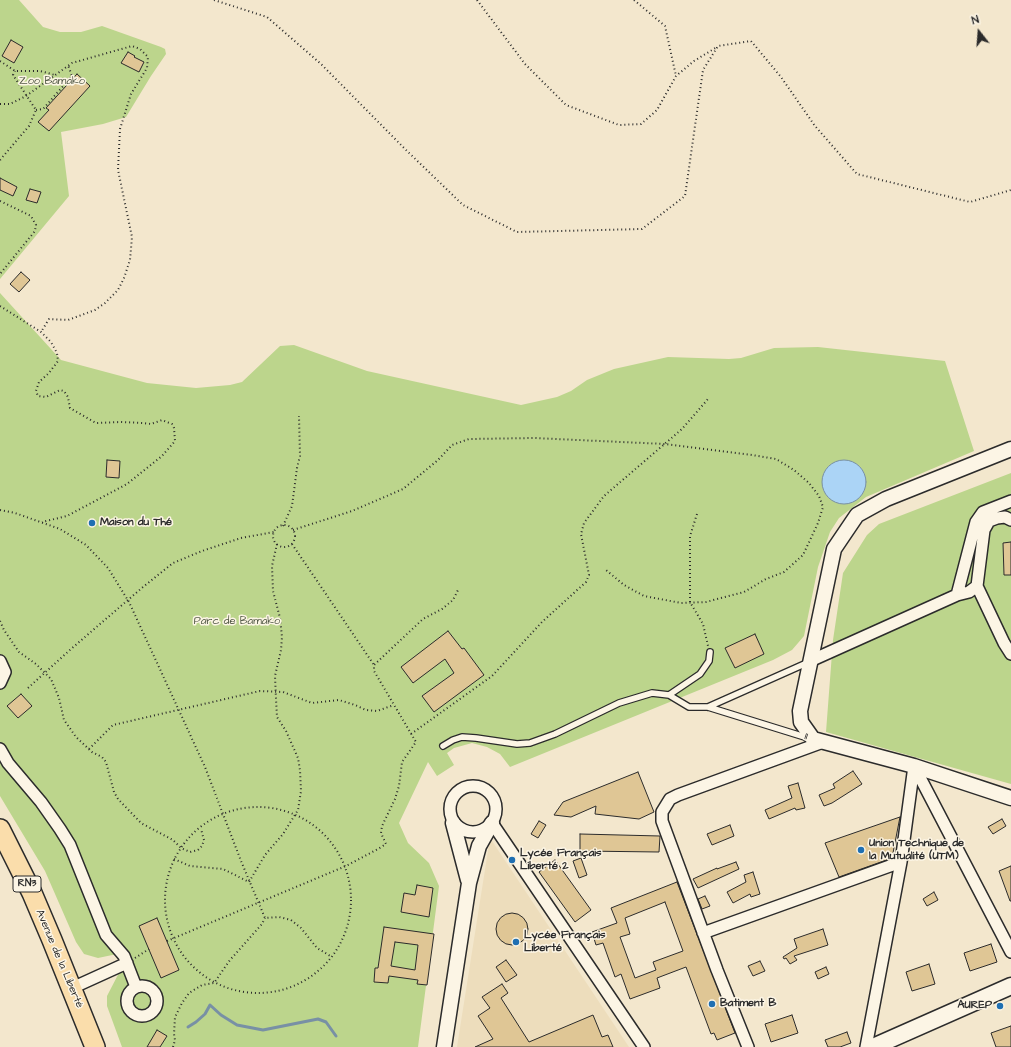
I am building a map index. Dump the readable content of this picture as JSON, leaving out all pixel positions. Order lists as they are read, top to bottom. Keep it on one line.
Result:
{"streets":{"highway":["RN3","Avenue de la Liberté"],"street":["11"]},"parks":["Zoo Bamako","Parc de Bamako"],"places":["Maison du Thé","Union Technique de la Mutualité (UTM)","Lycée Français Liberté 2","Lycée Français Liberté","Batiment B","AUREP"],"north":"top"}
